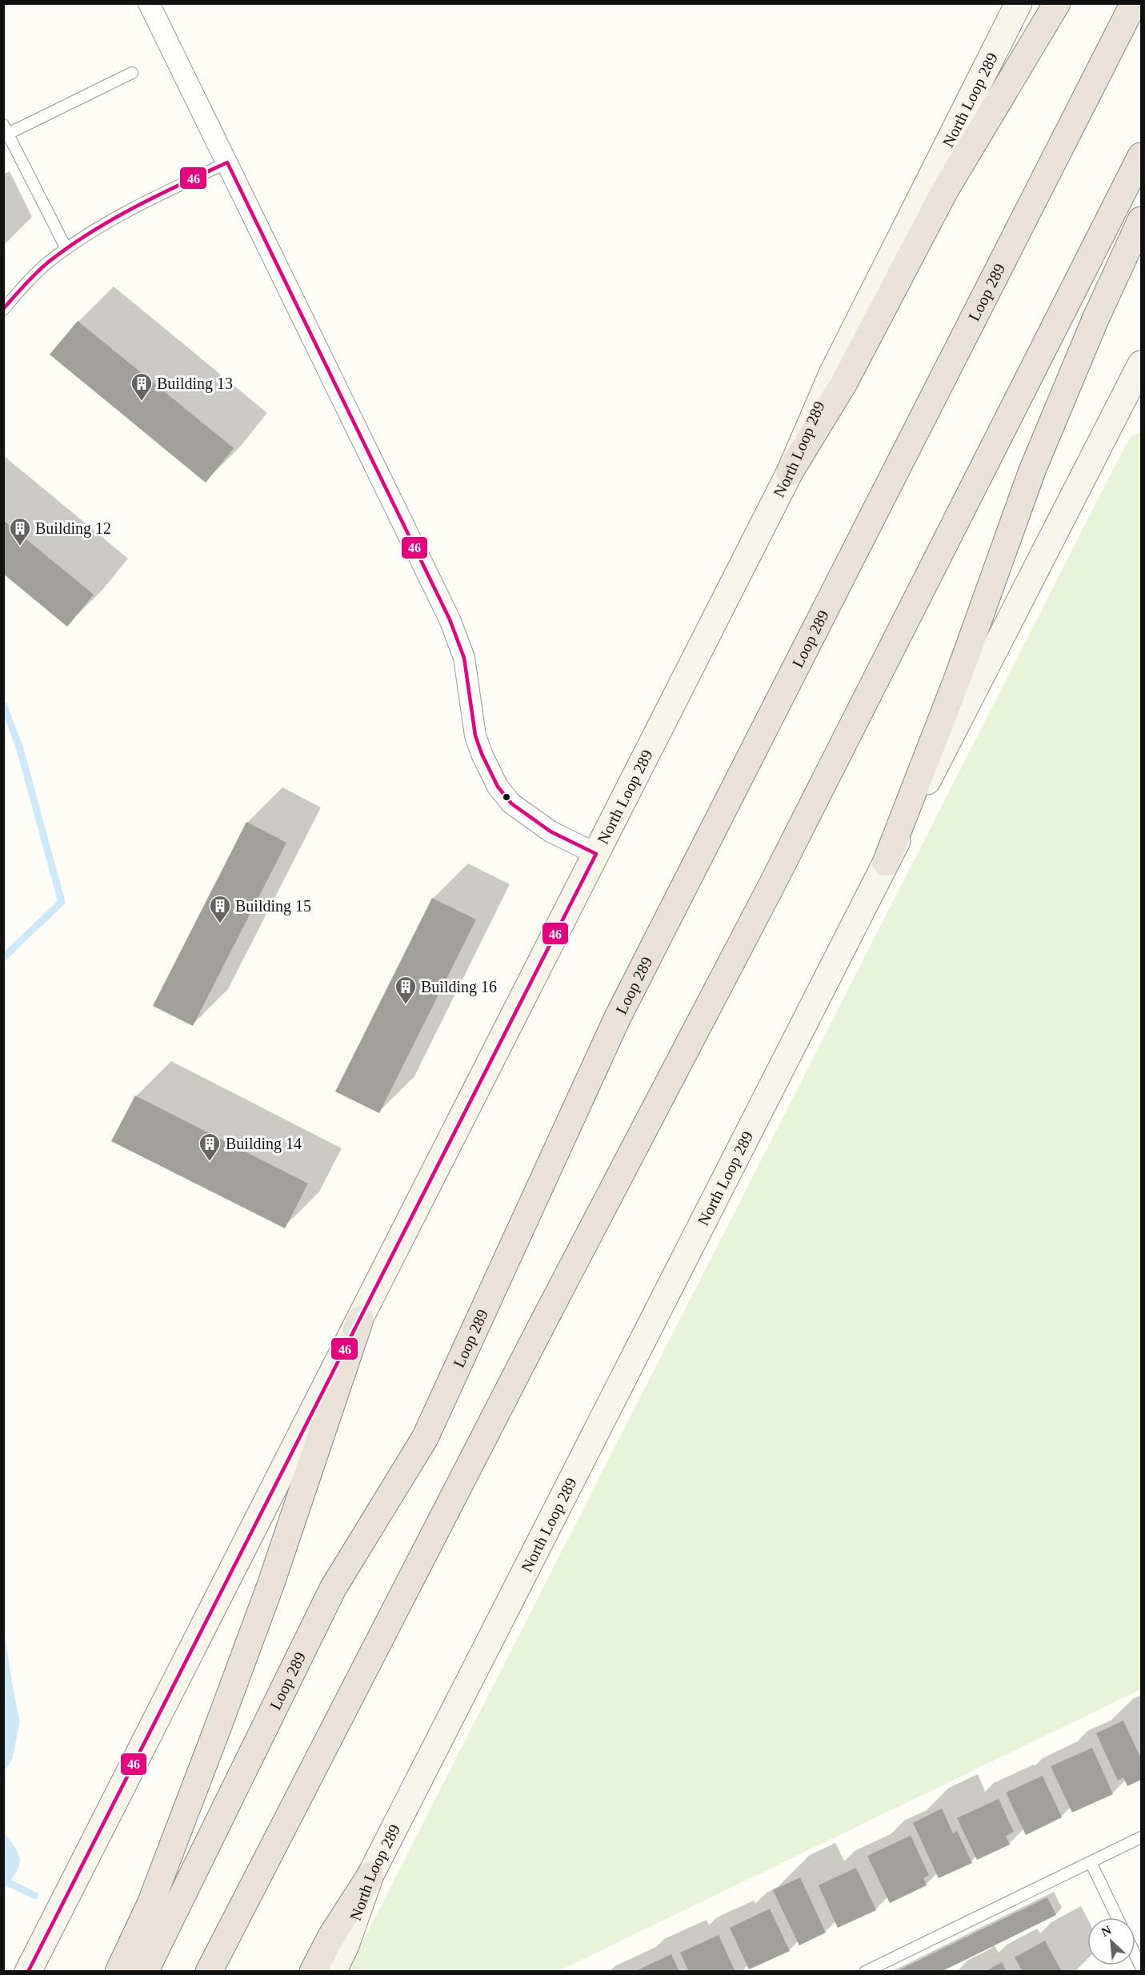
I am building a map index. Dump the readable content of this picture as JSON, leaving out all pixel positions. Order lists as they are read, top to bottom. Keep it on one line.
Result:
{"streets":{"highway":["Loop 289"],"main road":["North Loop 289"]},"places":{"building":["Building 13","Building 12","Building 15","Building 16","Building 14"]},"lines":["transit line 46"],"north":"top left"}
